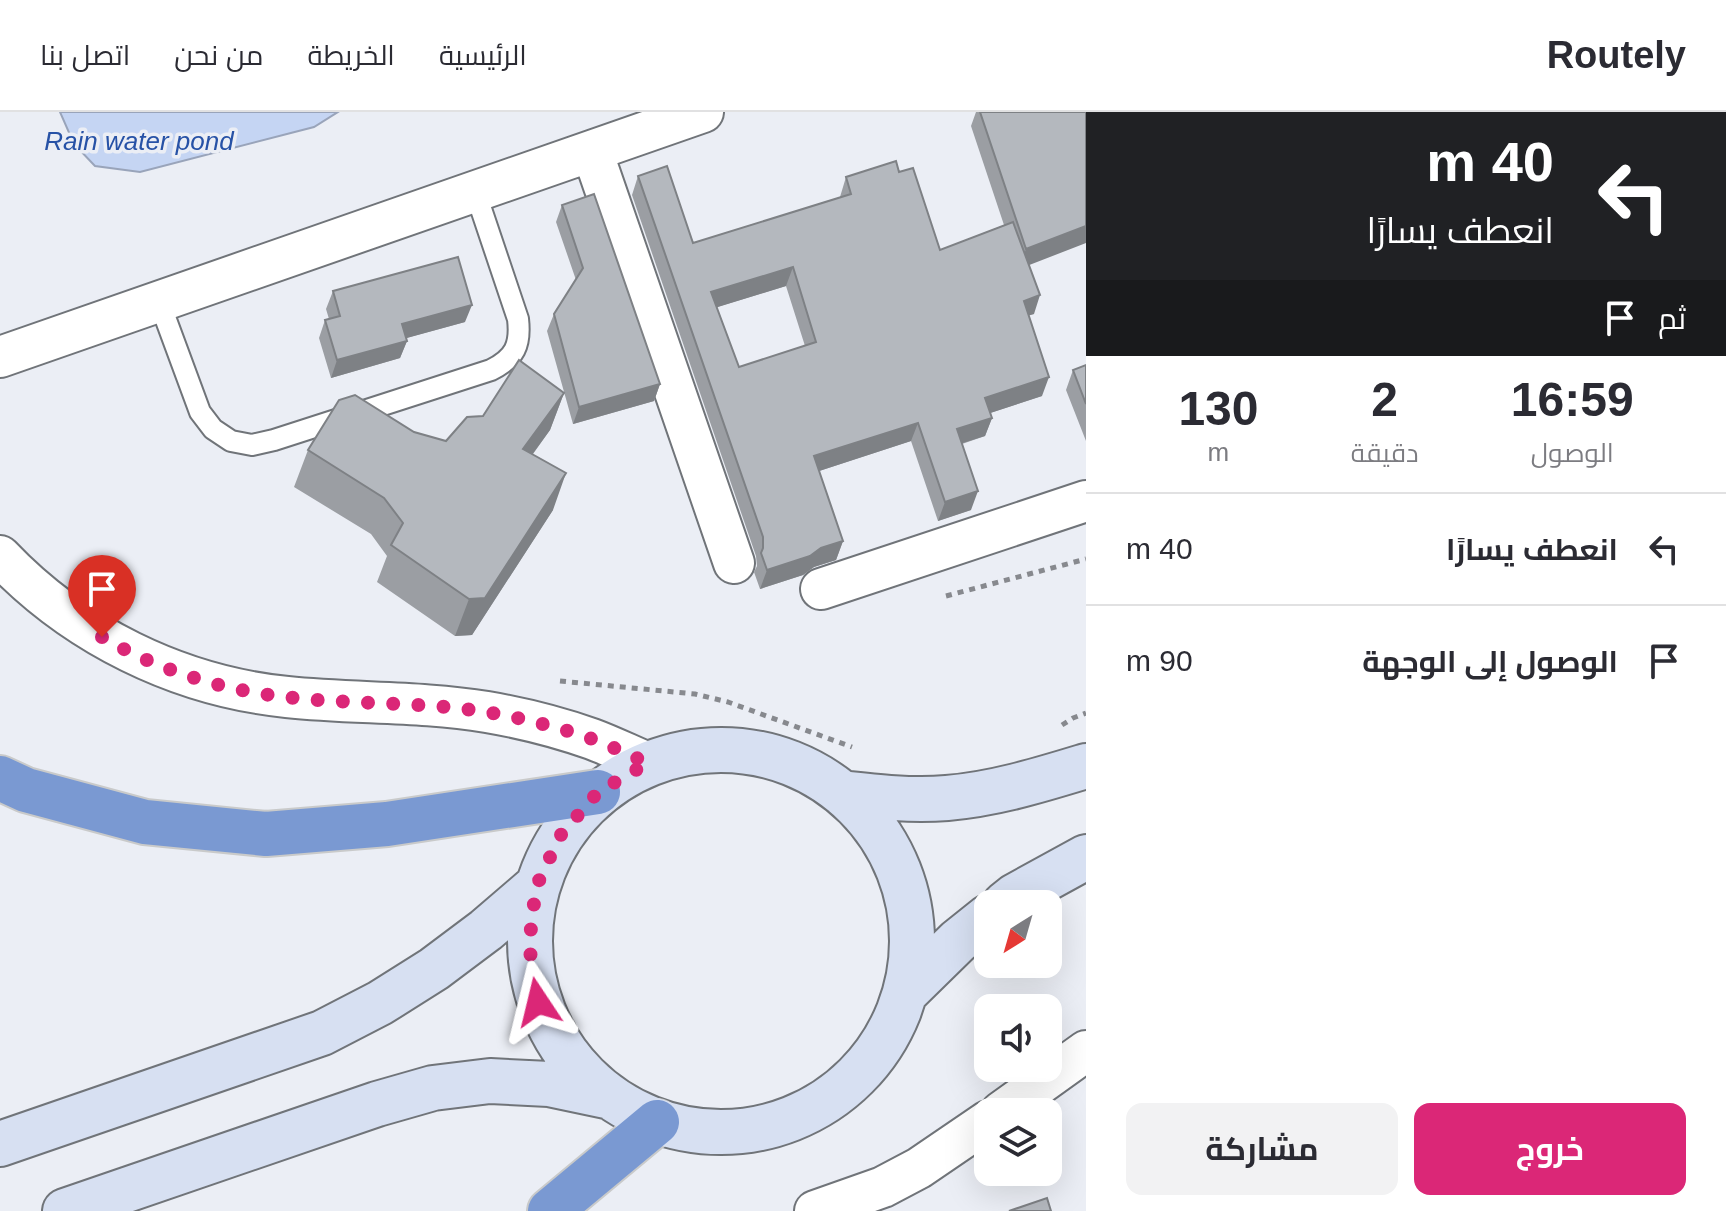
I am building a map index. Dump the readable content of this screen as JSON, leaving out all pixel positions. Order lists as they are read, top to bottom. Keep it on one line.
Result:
{"water":["Rain water pond"],"north":"bottom left","page":{"header":"Routely","nav":["الرئيسية","الخريطة","من نحن","اتصل بنا"],"turn":["40 m","انعطف يسارًا"],"then":"ثم","eta":["16:59","الوصول","2","دقيقة","130","m"],"list":[{"name":"انعطف يسارًا","value":"40 m"},{"name":"الوصول إلى الوجهة","value":"90 m"}],"buttons":["خروج","مشاركة"]}}
